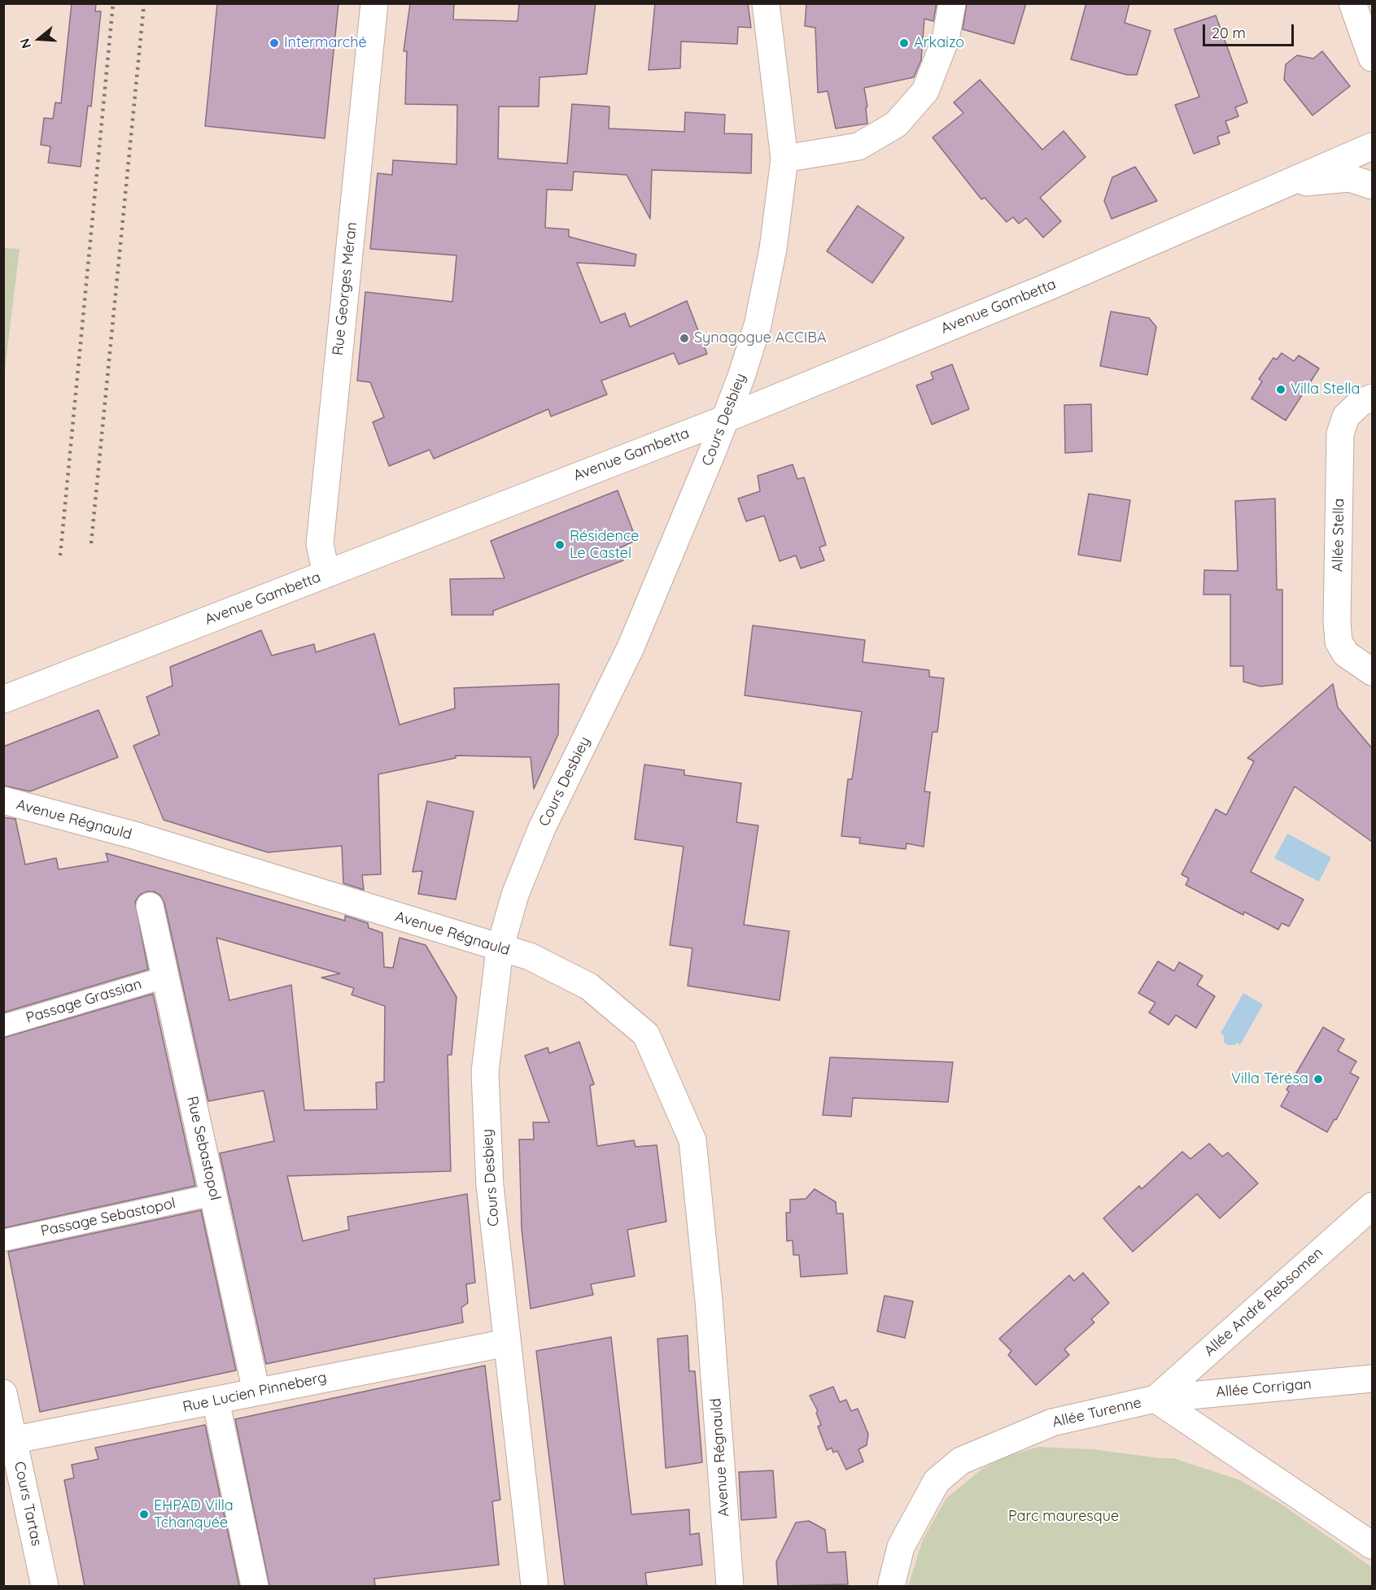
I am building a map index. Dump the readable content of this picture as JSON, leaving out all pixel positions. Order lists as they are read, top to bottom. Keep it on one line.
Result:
{"streets":{"street":["Rue Georges Méran","Avenue Gambetta","Cours Desbiey","Allée Stella","Avenue Régnauld","Passage Grassian","Rue Sebastopol","Passage Sebastopol","Allée André Rebsomen","Allée Corrigan","Rue Lucien Pinneberg","Allée Turenne","Cours Tartas"]},"crossings":[["Rue Georges Méran","Avenue Gambetta"],["Avenue Gambetta","Cours Desbiey"],["Cours Desbiey","Avenue Régnauld"],["Cours Desbiey","Rue Lucien Pinneberg"],["Passage Grassian","Rue Sebastopol"],["Rue Sebastopol","Passage Sebastopol"],["Rue Sebastopol","Rue Lucien Pinneberg"],["Allée André Rebsomen","Allée Corrigan"],["Allée André Rebsomen","Allée Turenne"],["Allée Corrigan","Allée Turenne"],["Rue Lucien Pinneberg","Cours Tartas"]],"parks":["Parc mauresque"],"places":["Intermarché","Arkaizo","Synagogue ACCIBA","Villa Stella","Résidence Le Castel","Villa Térésa","EHPAD Villa Tchanquée"],"scale_bar":"20 m","north":"left"}
